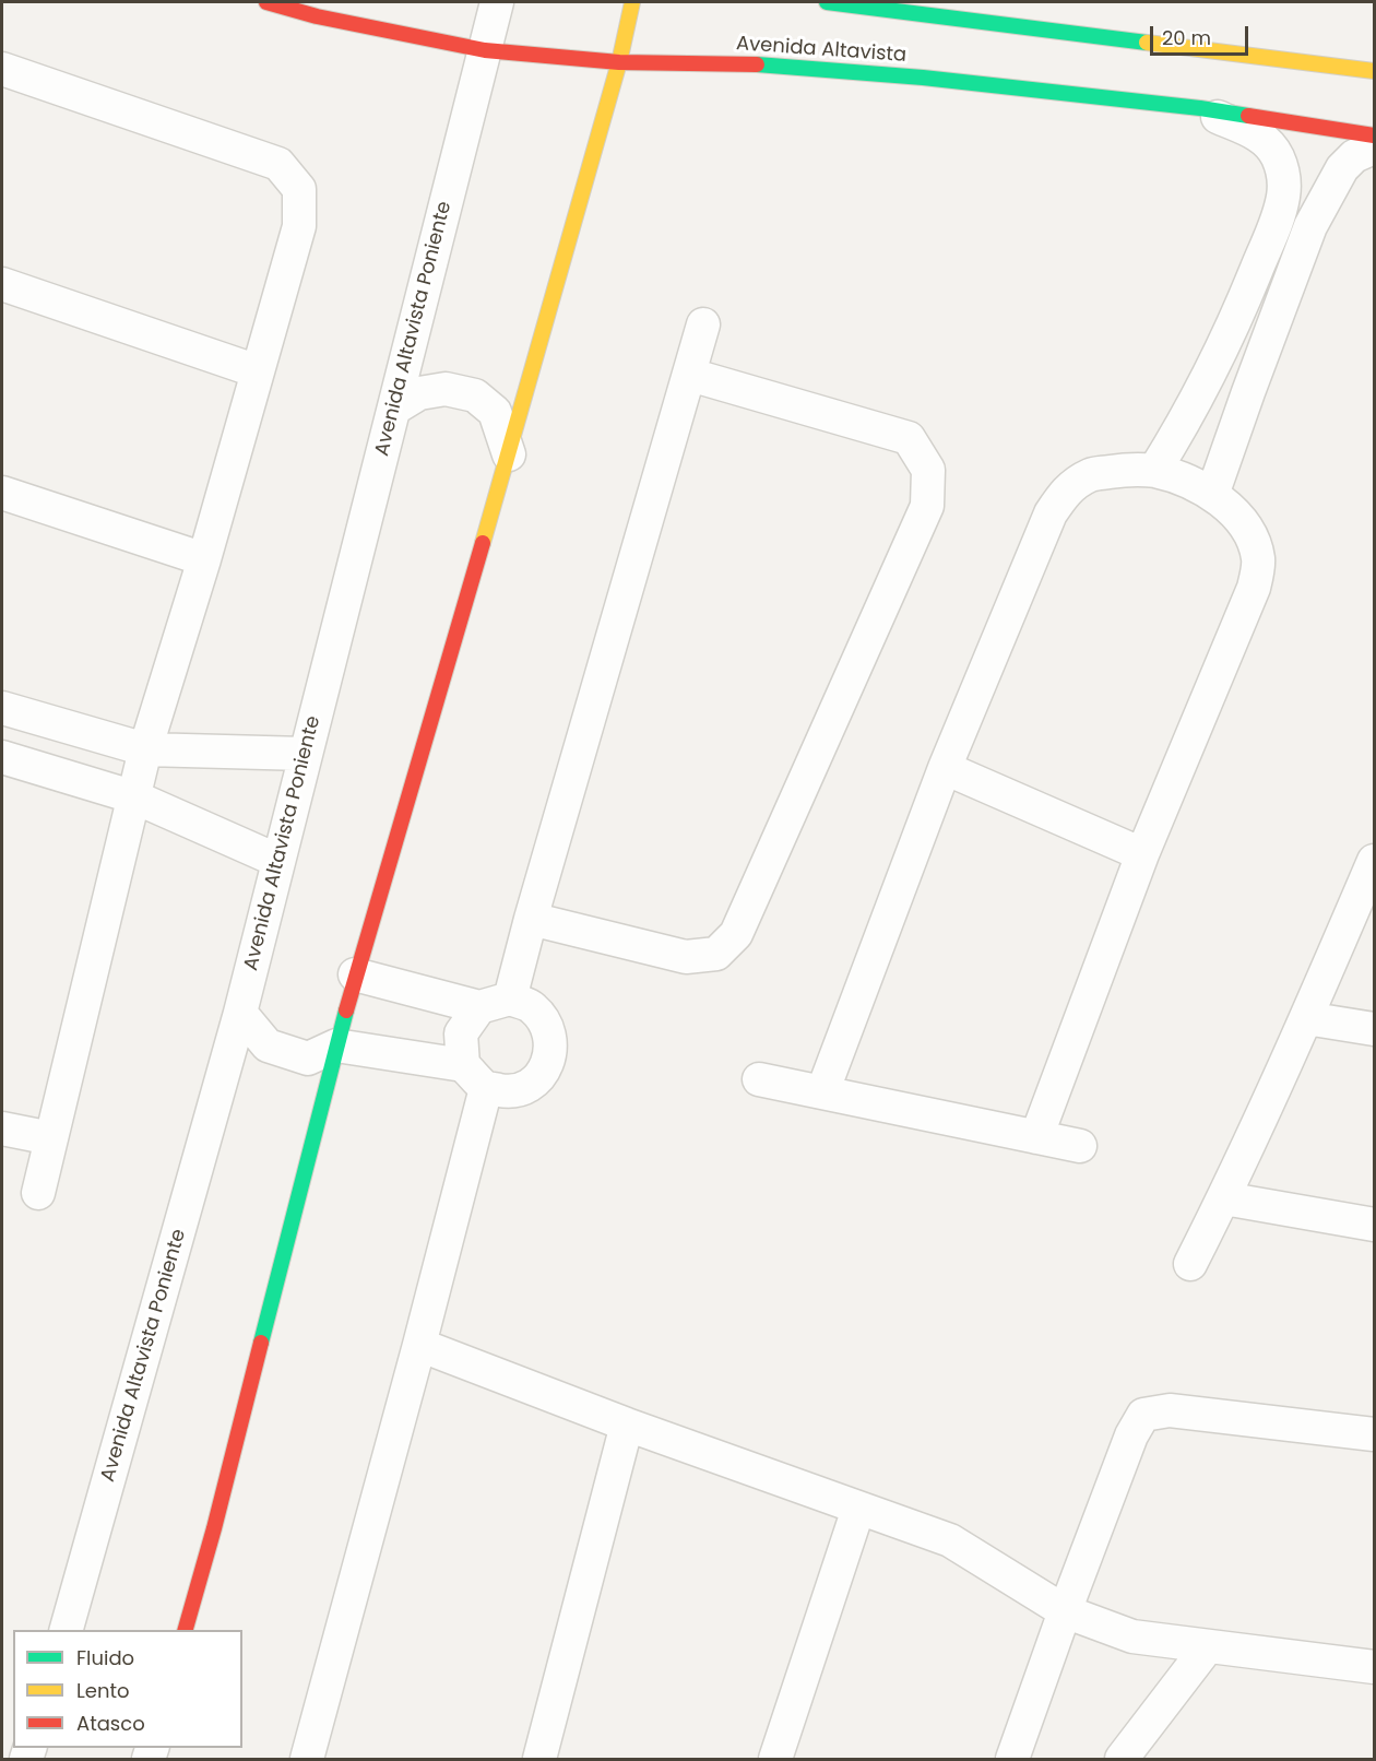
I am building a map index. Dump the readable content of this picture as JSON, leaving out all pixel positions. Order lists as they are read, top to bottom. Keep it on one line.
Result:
{"streets":{"street":["Avenida Altavista","Avenida Altavista Poniente"]},"crossings":[["Avenida Altavista","Avenida Altavista Poniente"]],"legend":["Fluido","Lento","Atasco"],"scale_bar":"20 m"}
